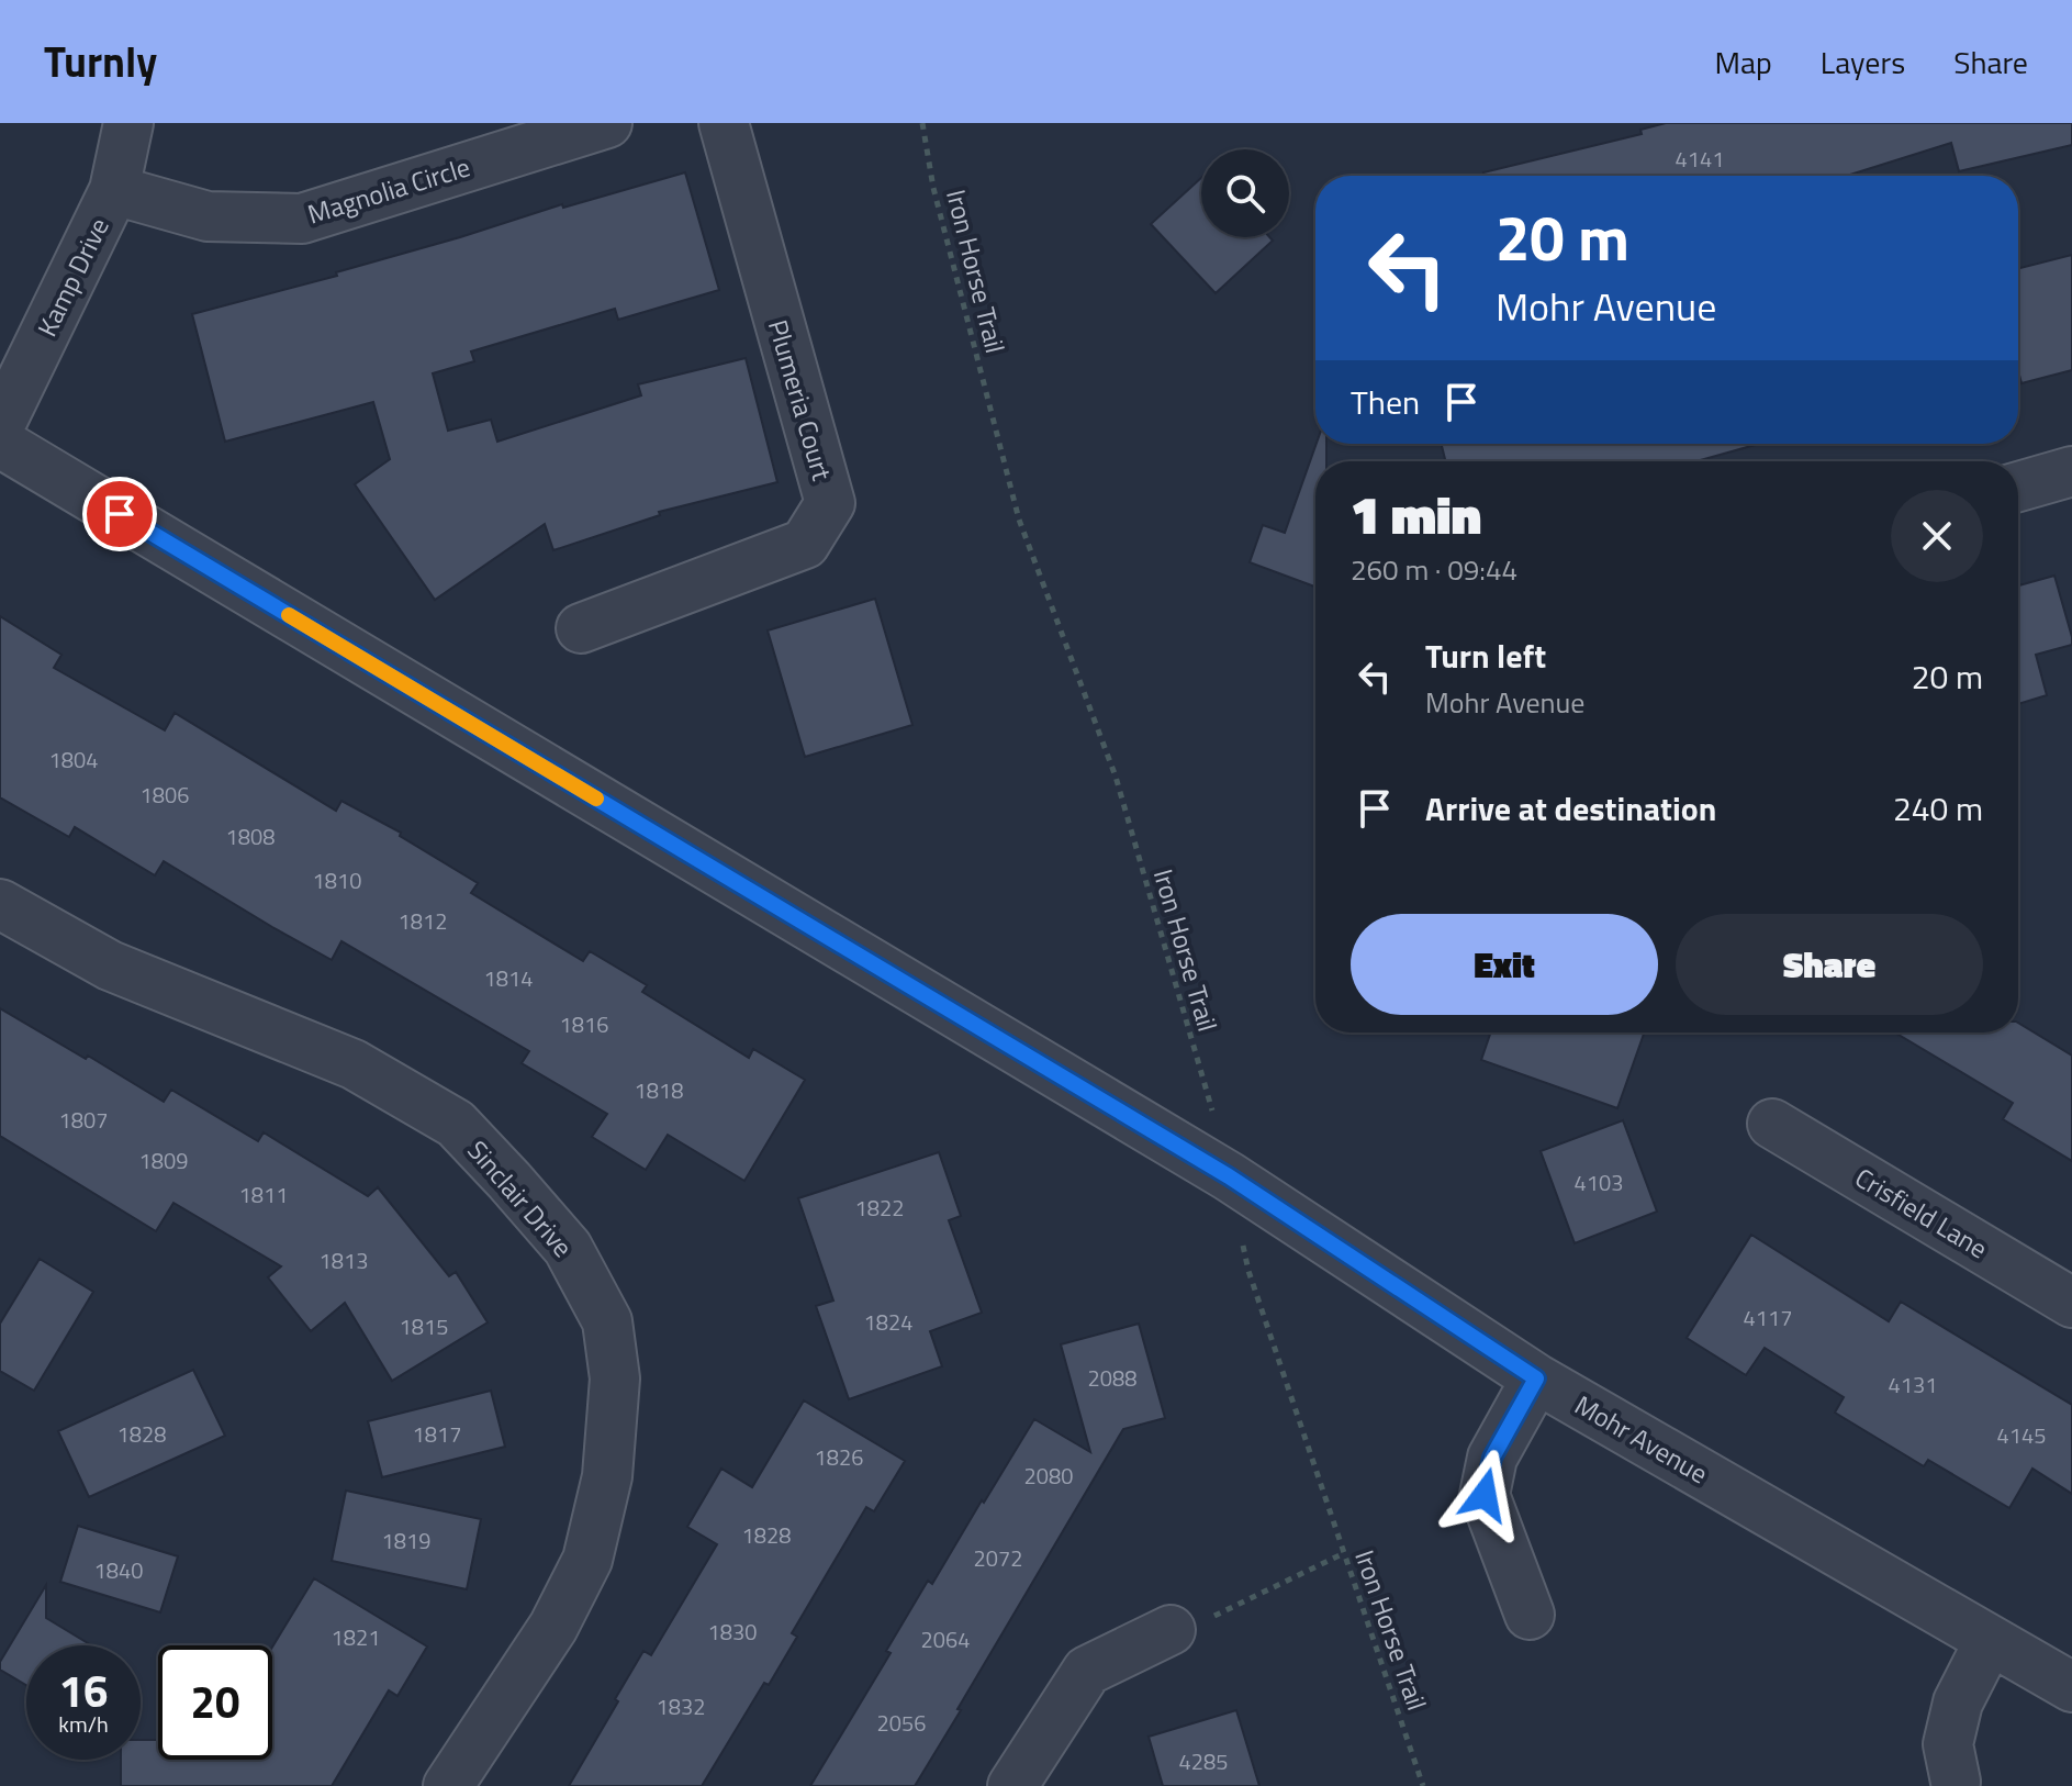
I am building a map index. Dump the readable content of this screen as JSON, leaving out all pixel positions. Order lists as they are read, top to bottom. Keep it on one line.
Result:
{"streets":{"street":["Magnolia Circle","Kamp Drive","Plumeria Court","Sinclair Drive","Crisfield Lane","Mohr Avenue"],"path":["Iron Horse Trail"]},"crossings":[["Magnolia Circle","Kamp Drive"],["Iron Horse Trail","Mohr Avenue"]],"house_numbers":["4141","1804","1806","1808","1810","1812","1814","1816","1818","1807","1809","4103","1811","1822","1813","4117","1824","1815","2088","4131","1828","1817","4145","1826","2080","1828","1819","2072","1840","1830","1821","2064","1832","2056","4285"],"page":{"header":"Turnly","nav":["Map","Layers","Share"],"turn":["20 m","Mohr Avenue"],"then":"Then","heading":["1 min","260 m · 09:44"],"list":[{"name":"Turn left","note":"Mohr Avenue","value":"20 m"},{"name":"Arrive at destination","value":"240 m"}],"buttons":["Exit","Share"],"speed":"16 km/h","limit":"20"}}
